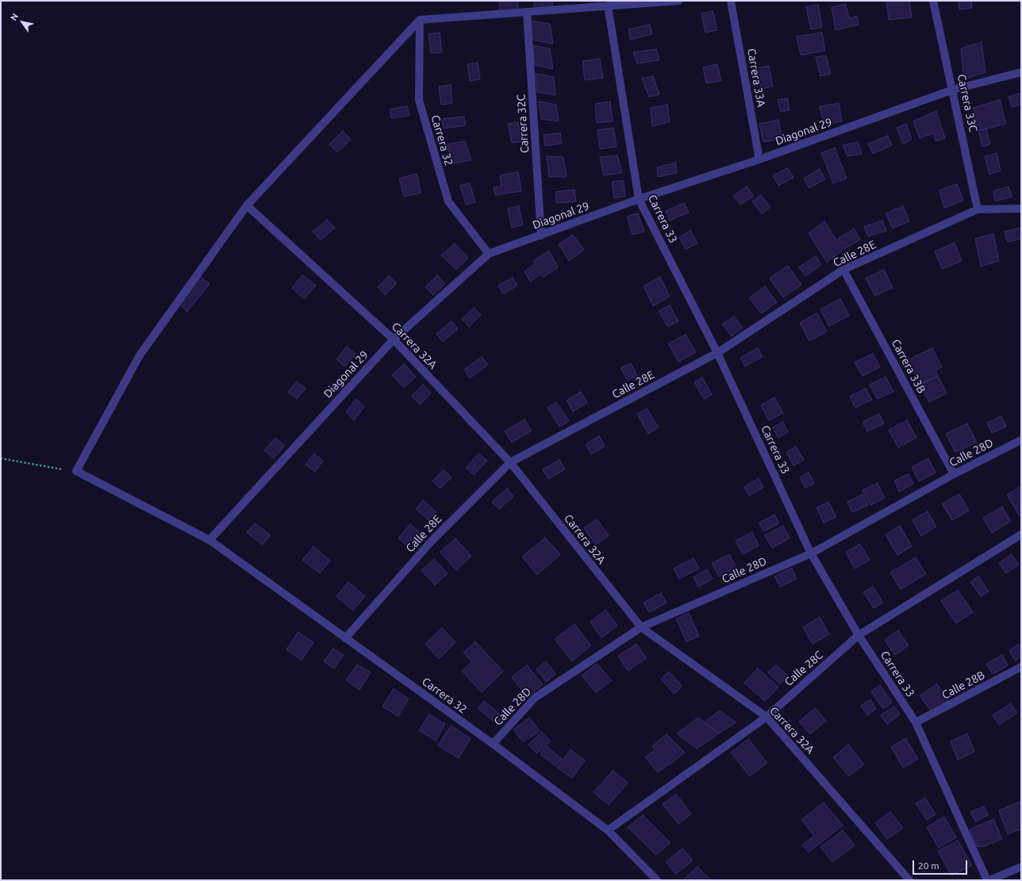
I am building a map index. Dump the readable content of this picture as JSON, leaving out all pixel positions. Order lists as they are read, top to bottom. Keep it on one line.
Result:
{"streets":{"street":["Carrera 33A","Carrera 33C","Carrera 32C","Diagonal 29","Carrera 32","Carrera 33","Calle 28E","Carrera 32A","Carrera 33B","Calle 28D","Calle 28C","Calle 28B"]},"crossings":[["Carrera 33A","Diagonal 29"],["Carrera 33C","Diagonal 29"],["Carrera 33C","Calle 28E"],["Carrera 32C","Diagonal 29"],["Diagonal 29","Carrera 32"],["Diagonal 29","Carrera 33"],["Diagonal 29","Carrera 32A"],["Carrera 32","Calle 28E"],["Carrera 32","Calle 28D"],["Carrera 32","Calle 28C"],["Carrera 33","Calle 28E"],["Carrera 33","Calle 28D"],["Carrera 33","Calle 28C"],["Carrera 33","Calle 28B"],["Calle 28E","Carrera 32A"],["Calle 28E","Carrera 33B"],["Carrera 32A","Calle 28D"],["Carrera 32A","Calle 28C"],["Carrera 33B","Calle 28D"]],"scale_bar":"20 m","north":"top left"}
